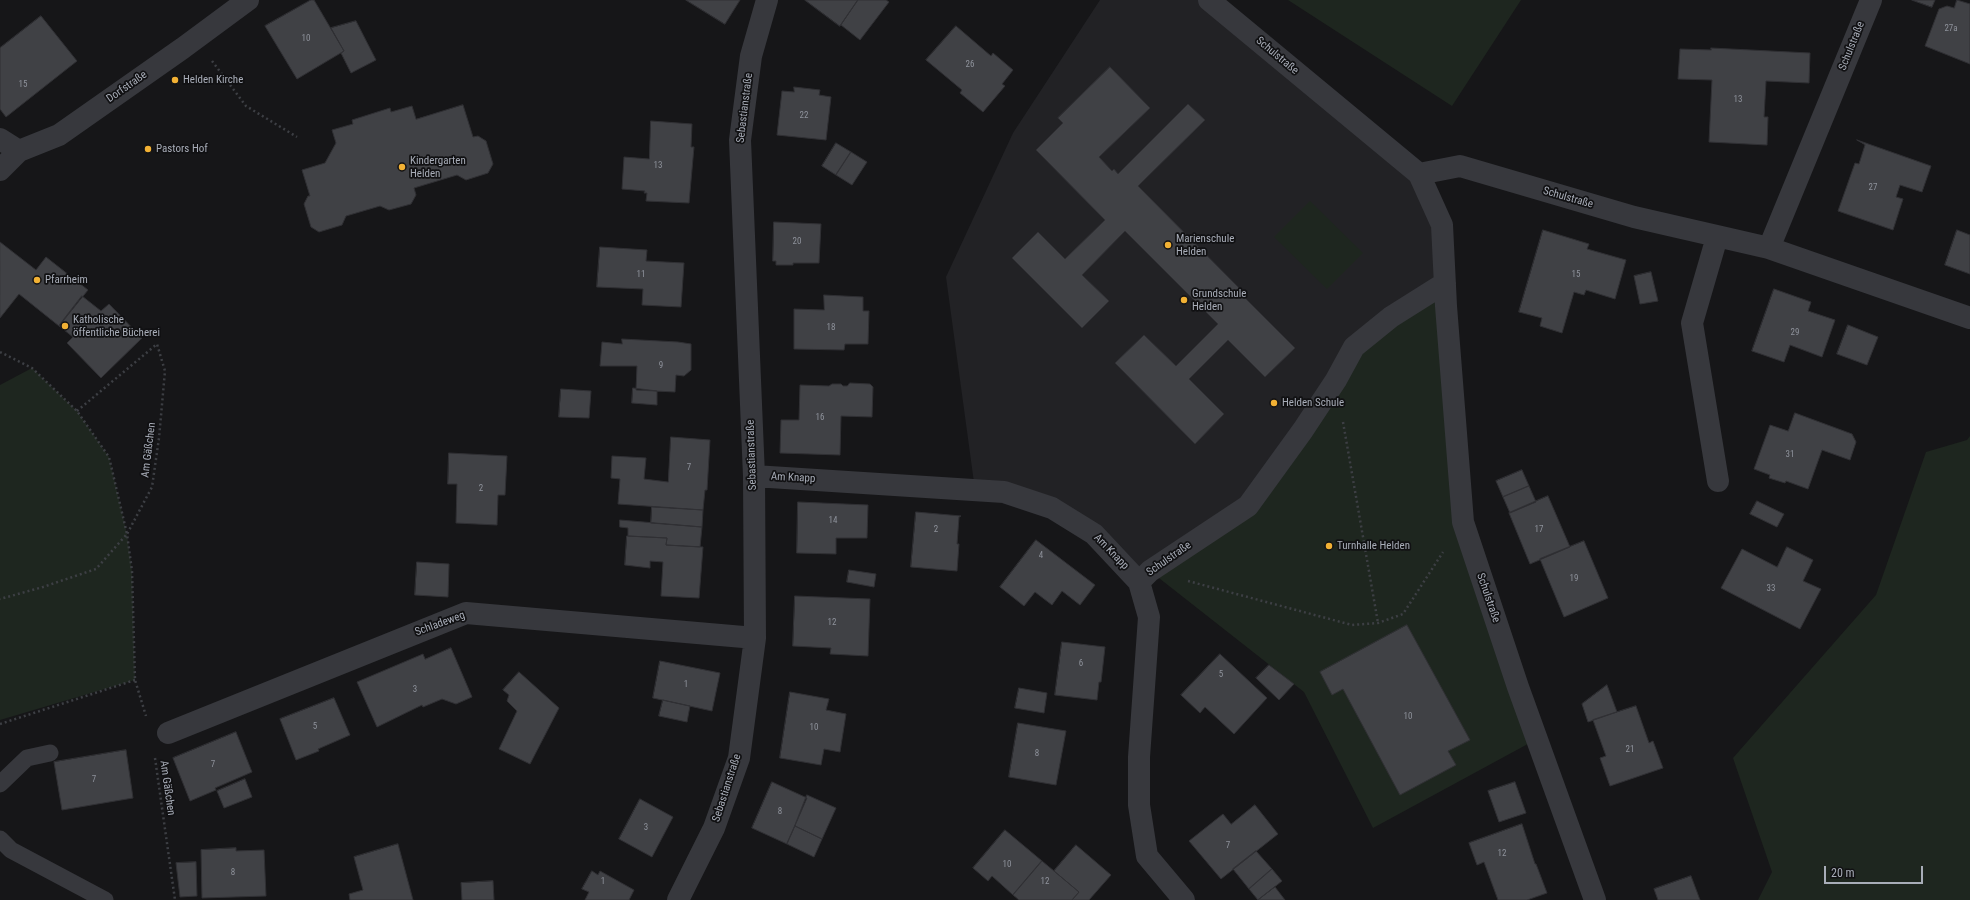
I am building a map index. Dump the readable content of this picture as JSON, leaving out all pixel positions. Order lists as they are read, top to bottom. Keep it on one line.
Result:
{"streets":{"street":["Schulstraße","Dorfstraße","Sebastianstraße","Am Knapp","Schladeweg"],"path":["Am Gäßchen"]},"crossings":[["Schulstraße","Am Knapp"],["Sebastianstraße","Am Knapp"],["Sebastianstraße","Schladeweg"]],"places":["Helden Kirche","Pastors Hof","Kindergarten Helden","Marienschule Helden","Pfarrheim","Grundschule Helden","Katholische öffentliche Bücherei","Helden Schule","Turnhalle Helden"],"house_numbers":["27a","10","26","15","13","22","13","27","20","11","15","18","29","9","16","31","7","2","14","2","17","4","19","33","12","6","5","1","3","10","5","10","21","8","7","7","8","3","7","12","10","8","1","12"],"scale_bar":"20 m"}
